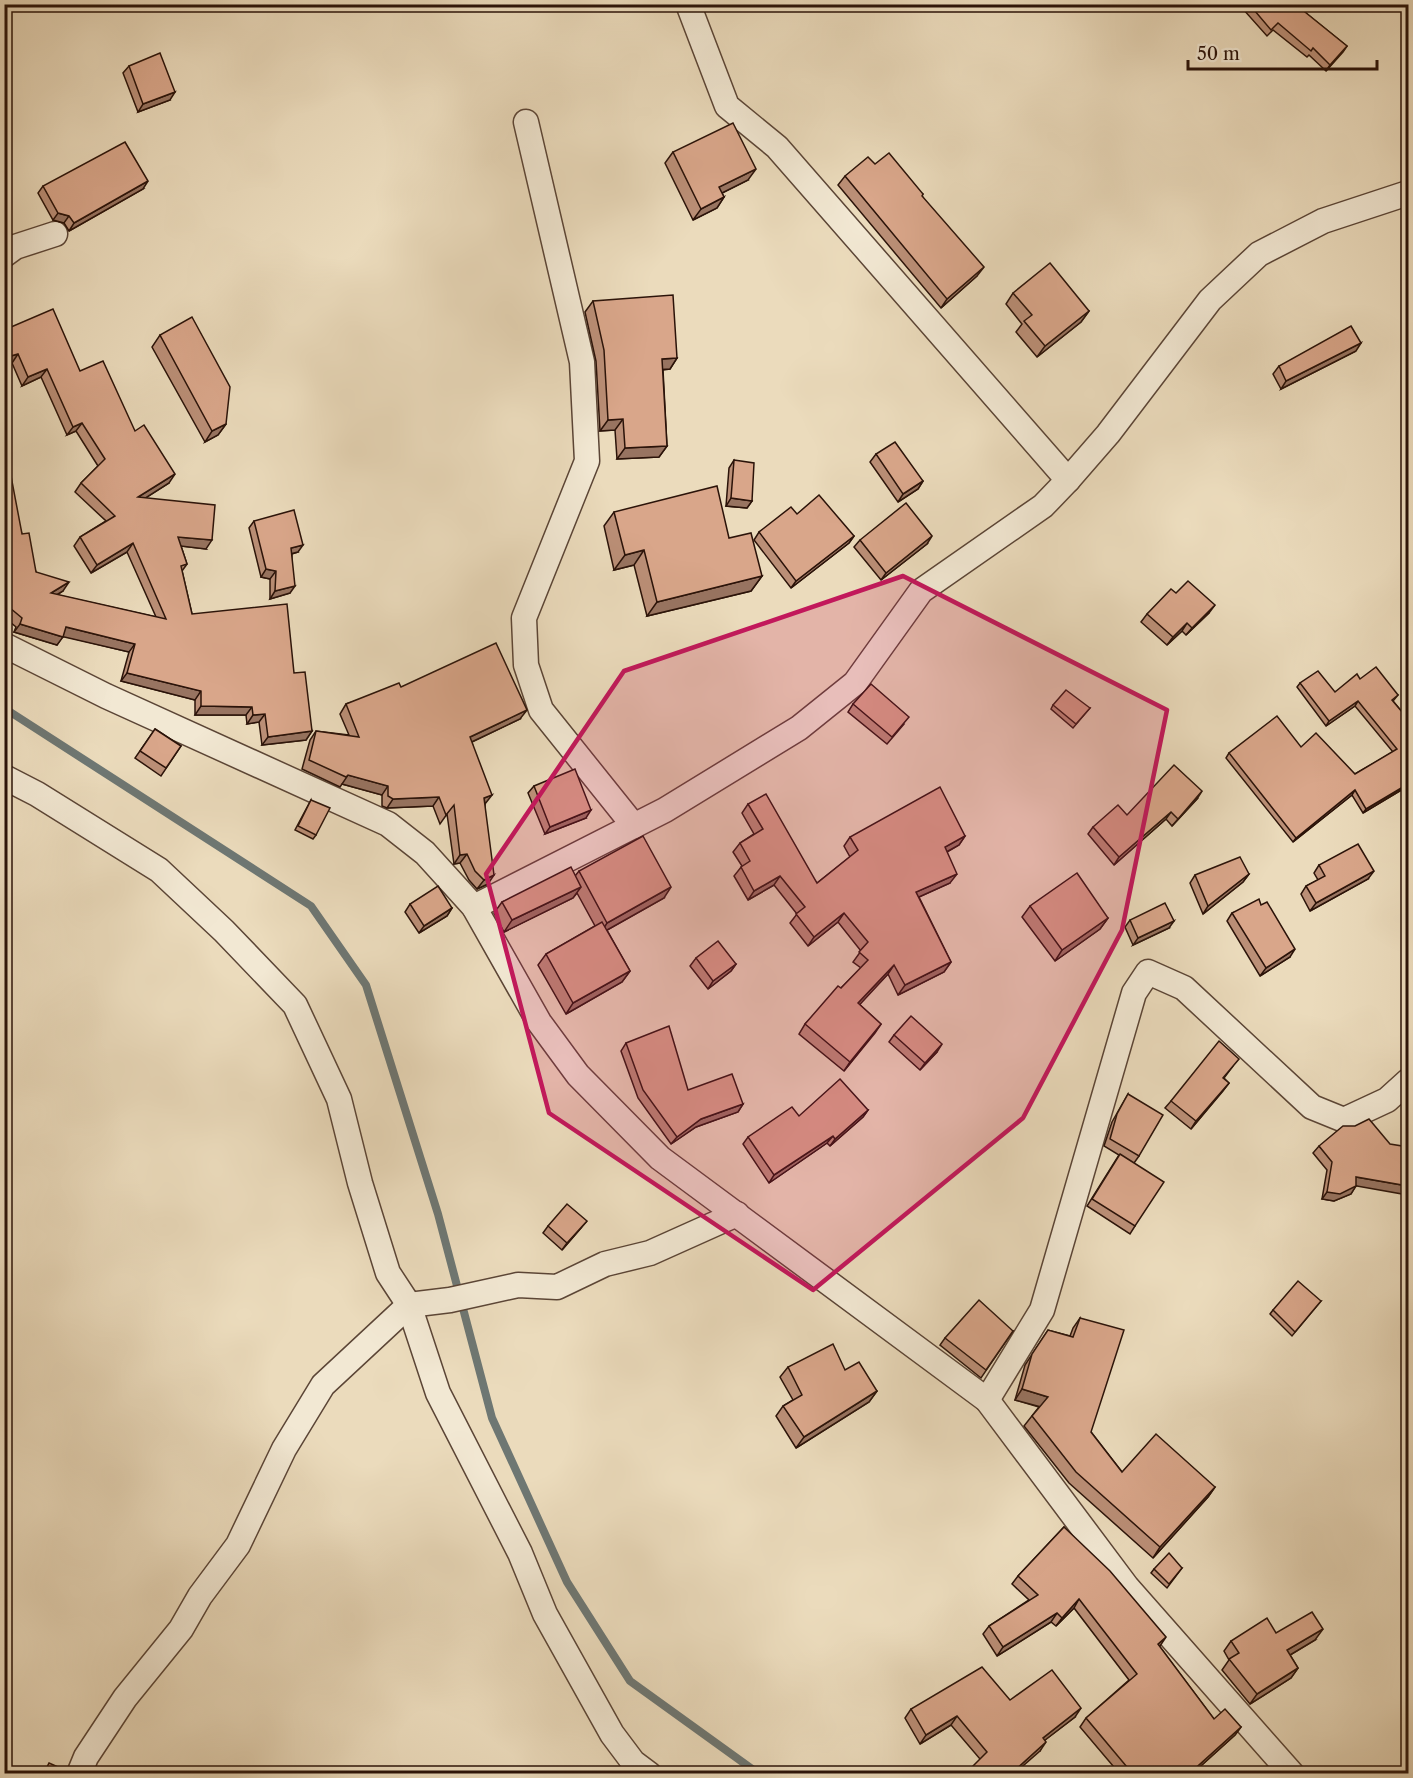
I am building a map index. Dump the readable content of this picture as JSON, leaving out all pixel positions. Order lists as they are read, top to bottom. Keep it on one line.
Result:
{"scale_bar":"50 m"}
